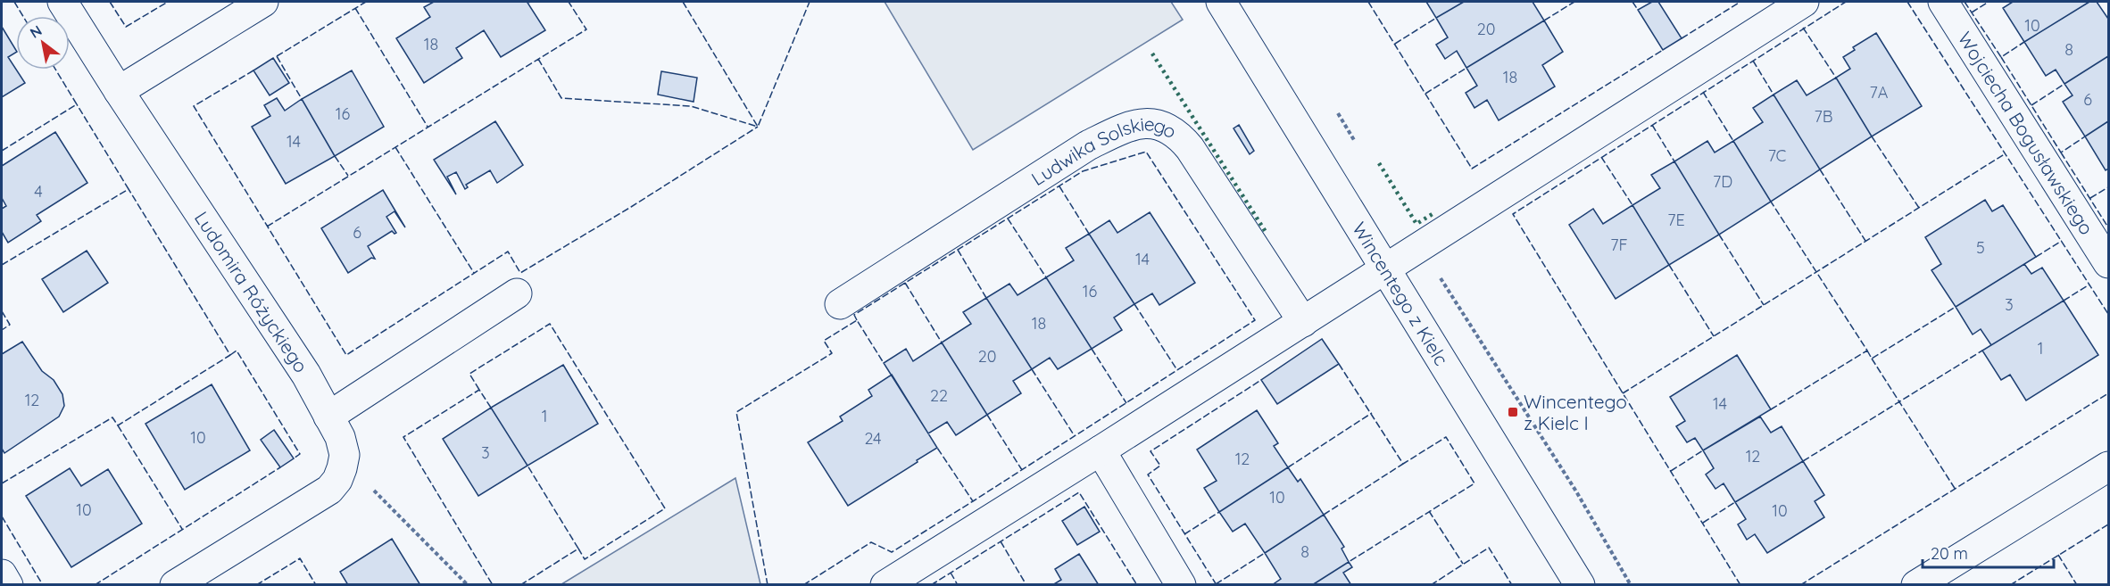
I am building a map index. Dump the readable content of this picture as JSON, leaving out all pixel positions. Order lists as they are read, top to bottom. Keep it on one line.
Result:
{"streets":{"street":["Wojciecha Bogusławskiego","Ludwika Solskiego","Ludomira Różyckiego","Wincentego z Kielc"]},"places":{"transit":["Wincentego z Kielc I"]},"house_numbers":["10","20","18","8","18","7A","6","16","7B","14","7C","7D","4","7E","6","7F","5","14","16","3","18","1","20","22","12","14","1","10","24","3","12","12","10","10","10","8"],"scale_bar":"20 m","north":"top left"}
